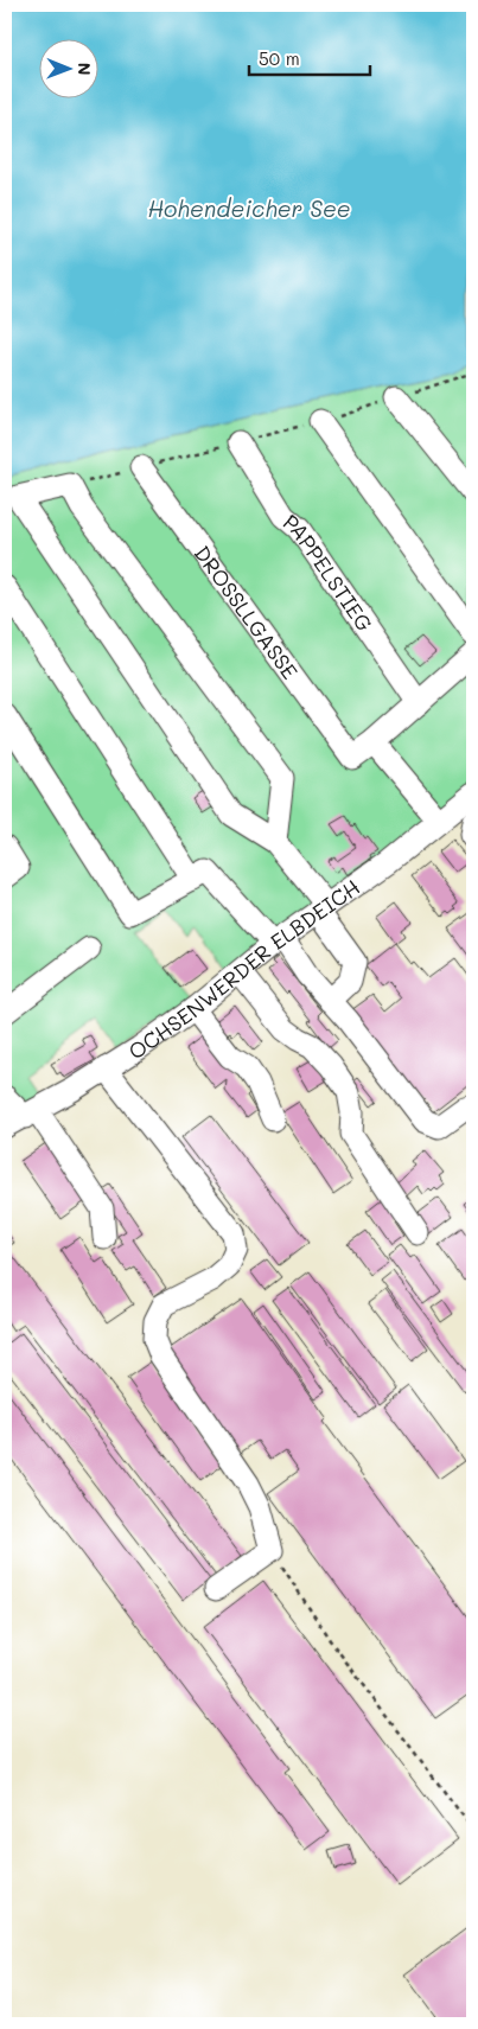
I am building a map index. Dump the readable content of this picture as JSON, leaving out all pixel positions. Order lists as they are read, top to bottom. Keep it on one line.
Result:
{"streets":{"street":["PAPPELSTIEG","DROSSLLGASSE","OCHSENWERDER ELBDEICH"]},"water":["Hohendeicher See"],"scale_bar":"50 m","north":"right"}
